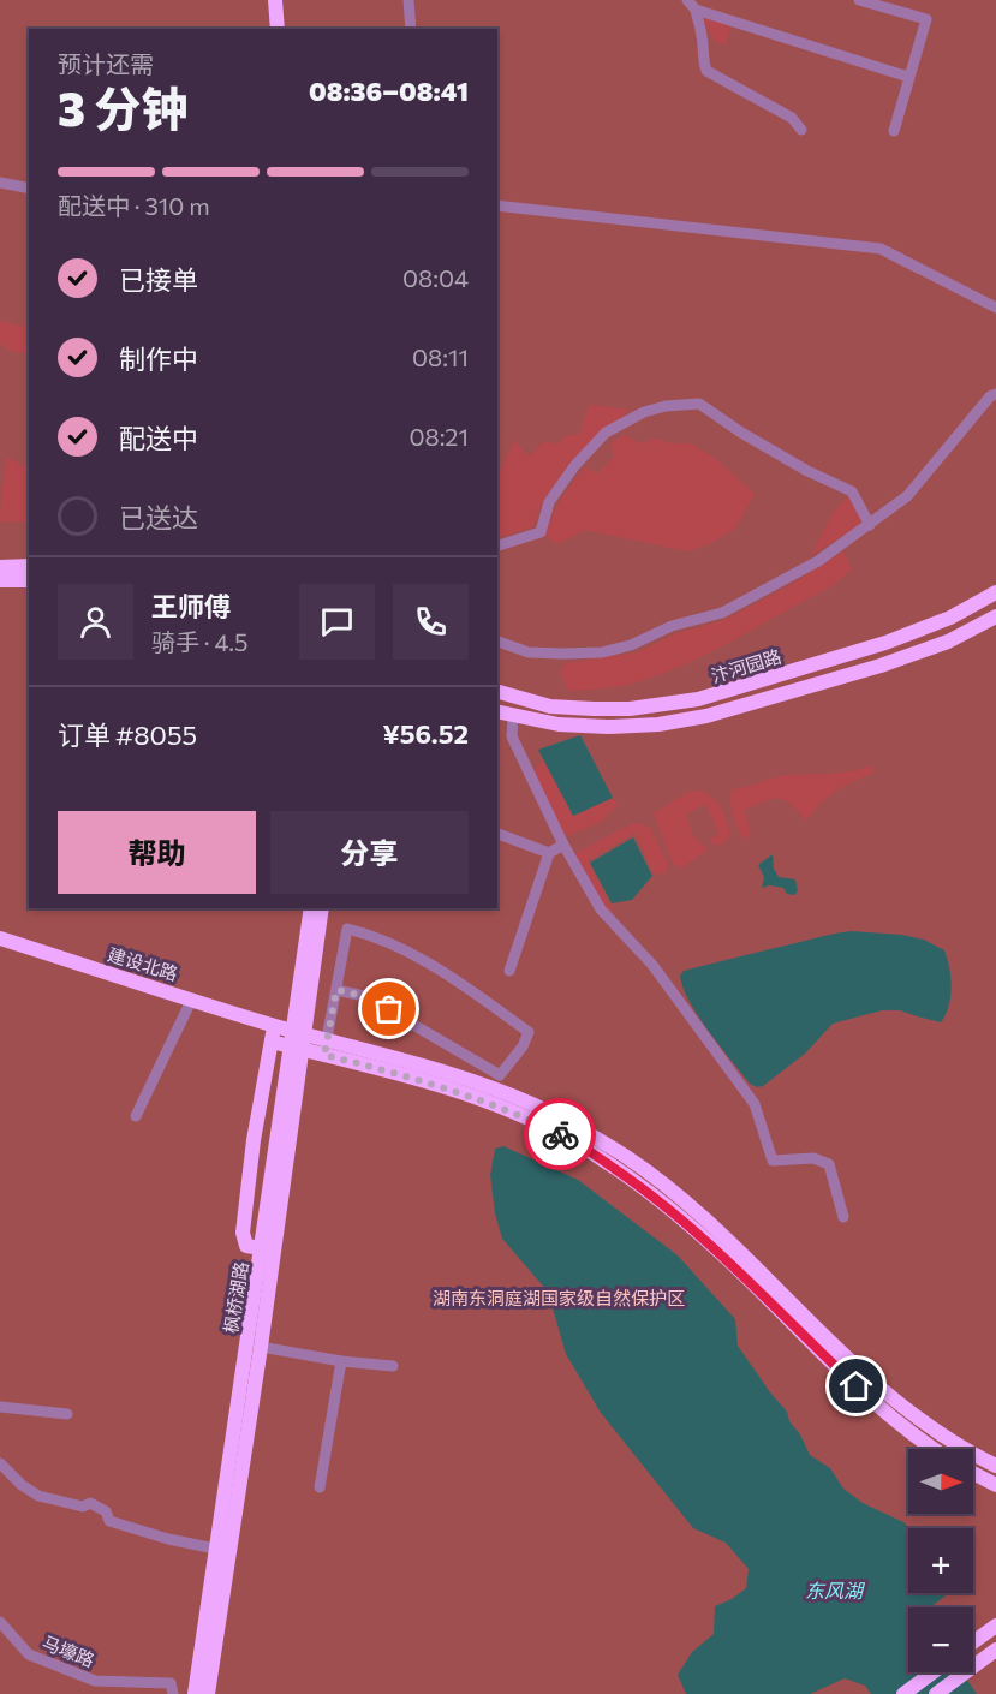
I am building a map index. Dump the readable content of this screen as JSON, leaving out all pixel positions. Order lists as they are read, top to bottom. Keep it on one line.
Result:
{"streets":{"main road":["汴河园路","建设北路","枫桥湖路"],"street":["马壕路"]},"water":["东风湖"],"parks":["湖南东洞庭湖国家级自然保护区"],"north":"right","page":{"heading":["3 分钟","预计还需","08:36–08:41"],"panel":["王师傅","骑手 · 4.5","订单 #8055","¥56.52"],"bar":"配送中 · 310 m","list":[["已接单","08:04"],["制作中","08:11"],["配送中","08:21"],"已送达"],"buttons":["帮助","分享"],"map_buttons":["+","−"]}}
